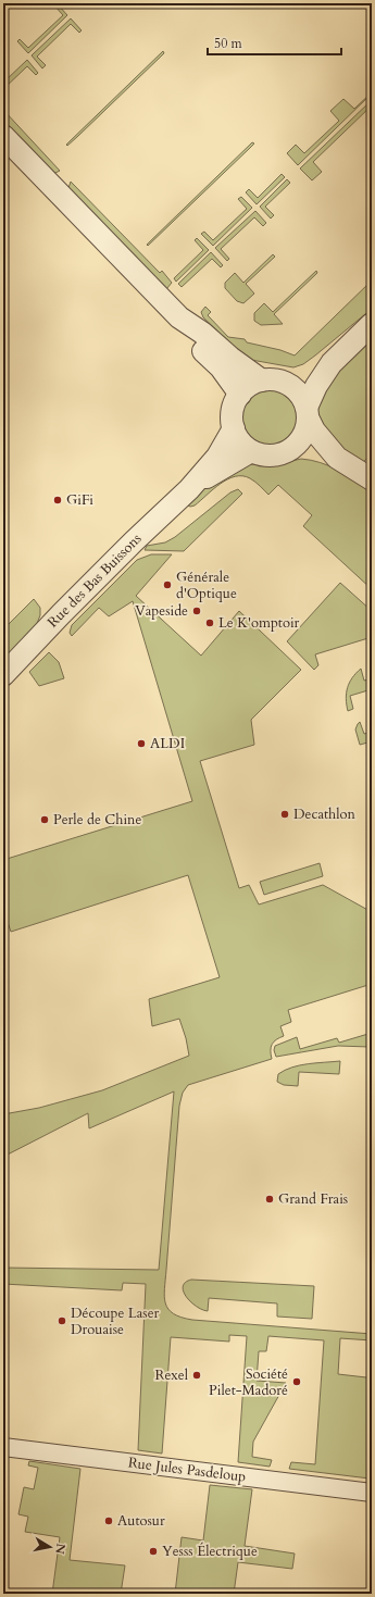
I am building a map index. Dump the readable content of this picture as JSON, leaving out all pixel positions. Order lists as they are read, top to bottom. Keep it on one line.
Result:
{"streets":{"street":["Rue des Bas Buissons","Rue Jules Pasdeloup"]},"places":["GiFi","Générale d'Optique","Vapeside","Le K'omptoir","ALDI","Decathlon","Perle de Chine","Grand Frais","Découpe Laser Drouaise","Rexel","Société Pilet-Madoré","Autosur","Yesss Électrique"],"scale_bar":"50 m","north":"right"}
